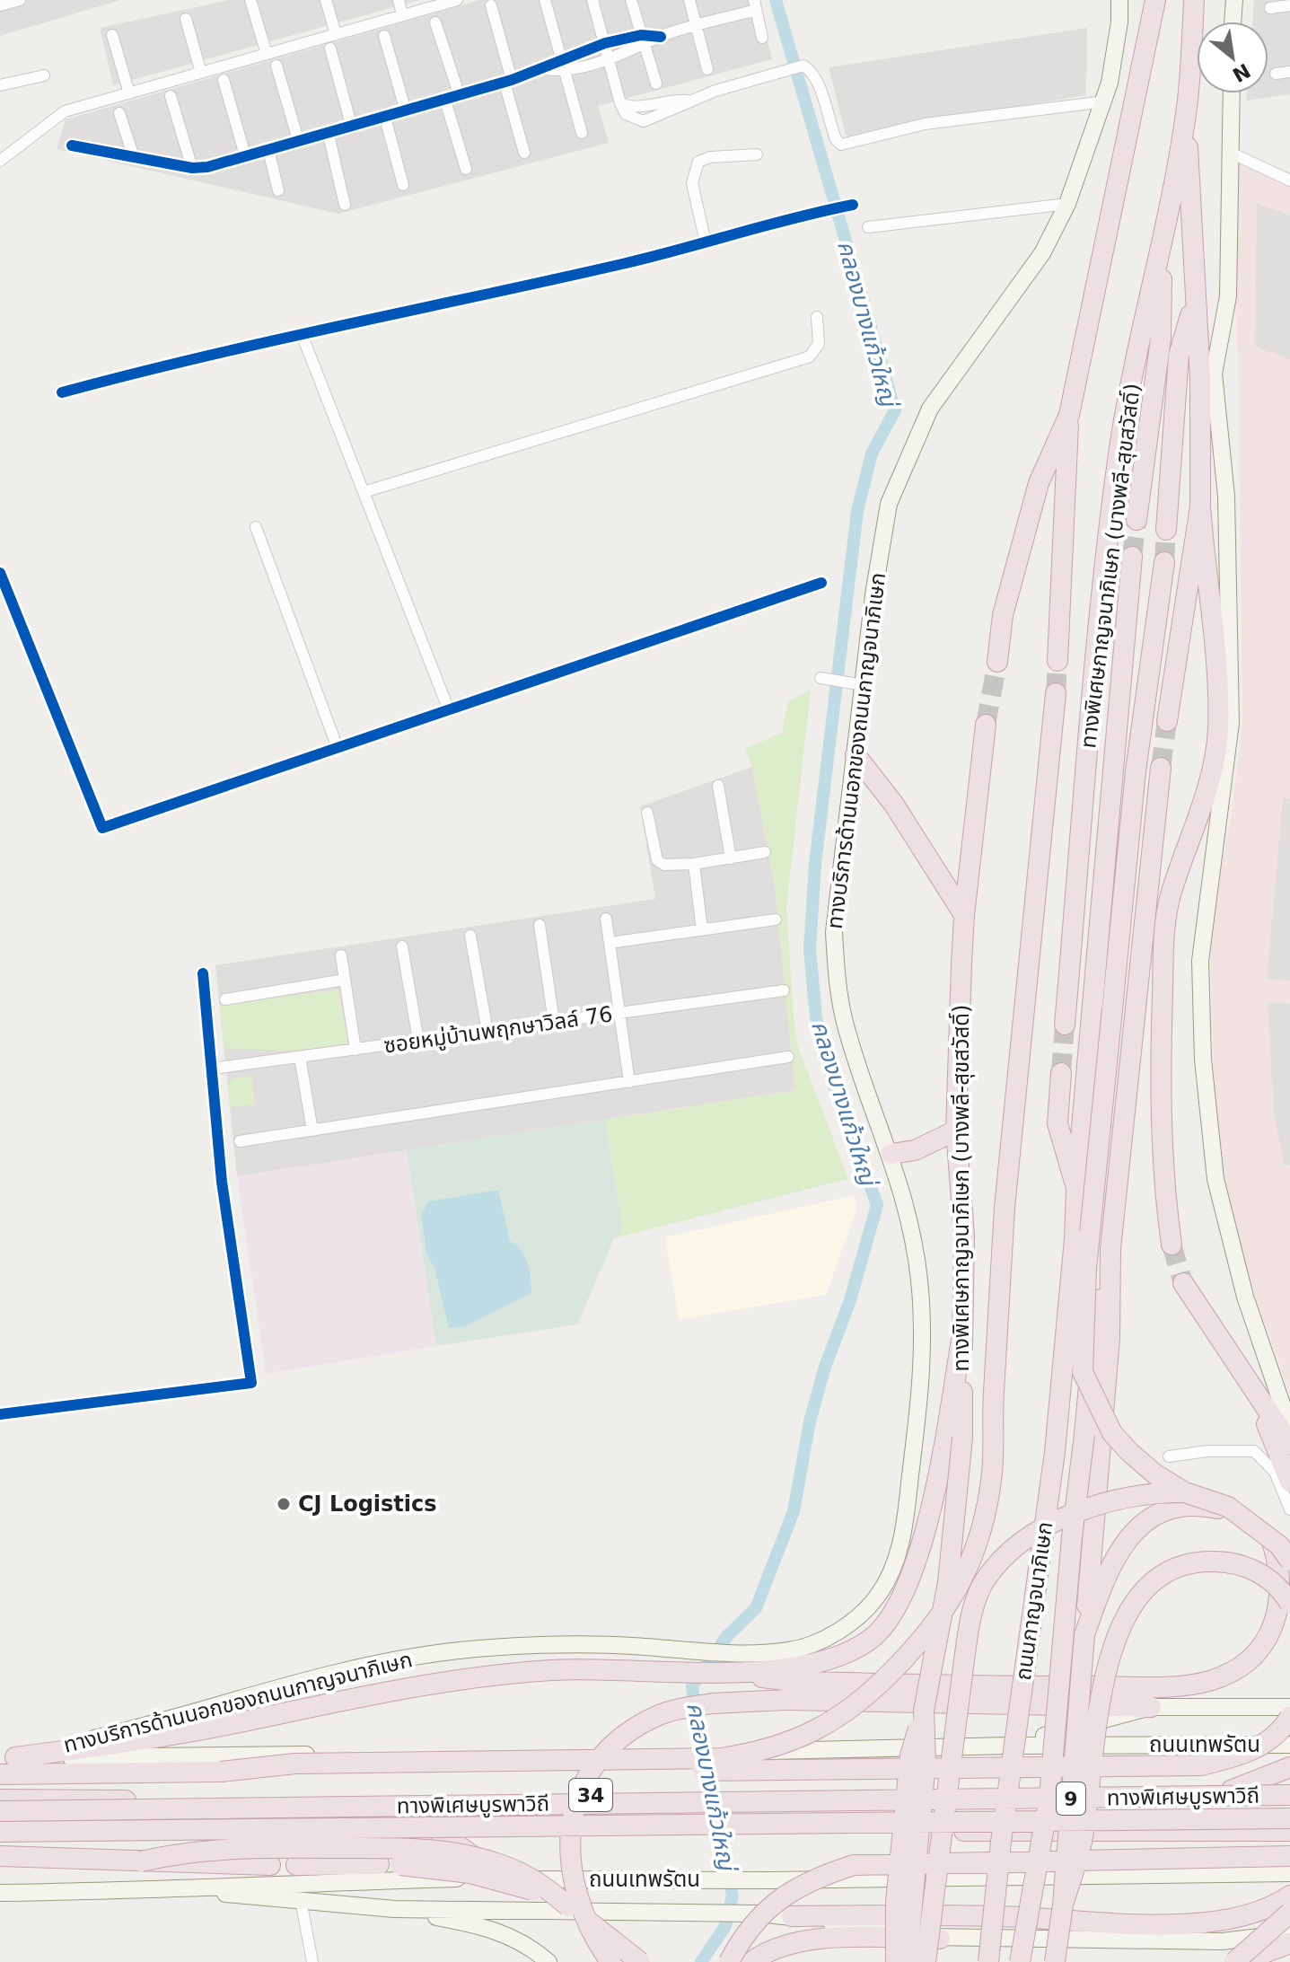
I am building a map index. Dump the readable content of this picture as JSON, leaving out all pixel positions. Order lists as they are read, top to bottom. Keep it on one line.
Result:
{"streets":{"highway":["ทางพิเศษกาญจนาภิเษก (บางพลี-สุขสวัสดิ์)","ถนนกาญจนาภิเษก","34","ทางพิเศษบูรพาวิถี","9"],"main road":["ทางบริการด้านนอกของถนนกาญจนาภิเษก","ถนนเทพรัตน"],"street":["ซอยหมู่บ้านพฤกษาวิลล์ 76"]},"crossings":[["ทางบริการด้านนอกของถนนกาญจนาภิเษก","ถนนเทพรัตน"],["34","ทางพิเศษบูรพาวิถี"]],"water":["คลองบางแก้วใหญ่"],"places":["CJ Logistics"],"north":"bottom right"}
